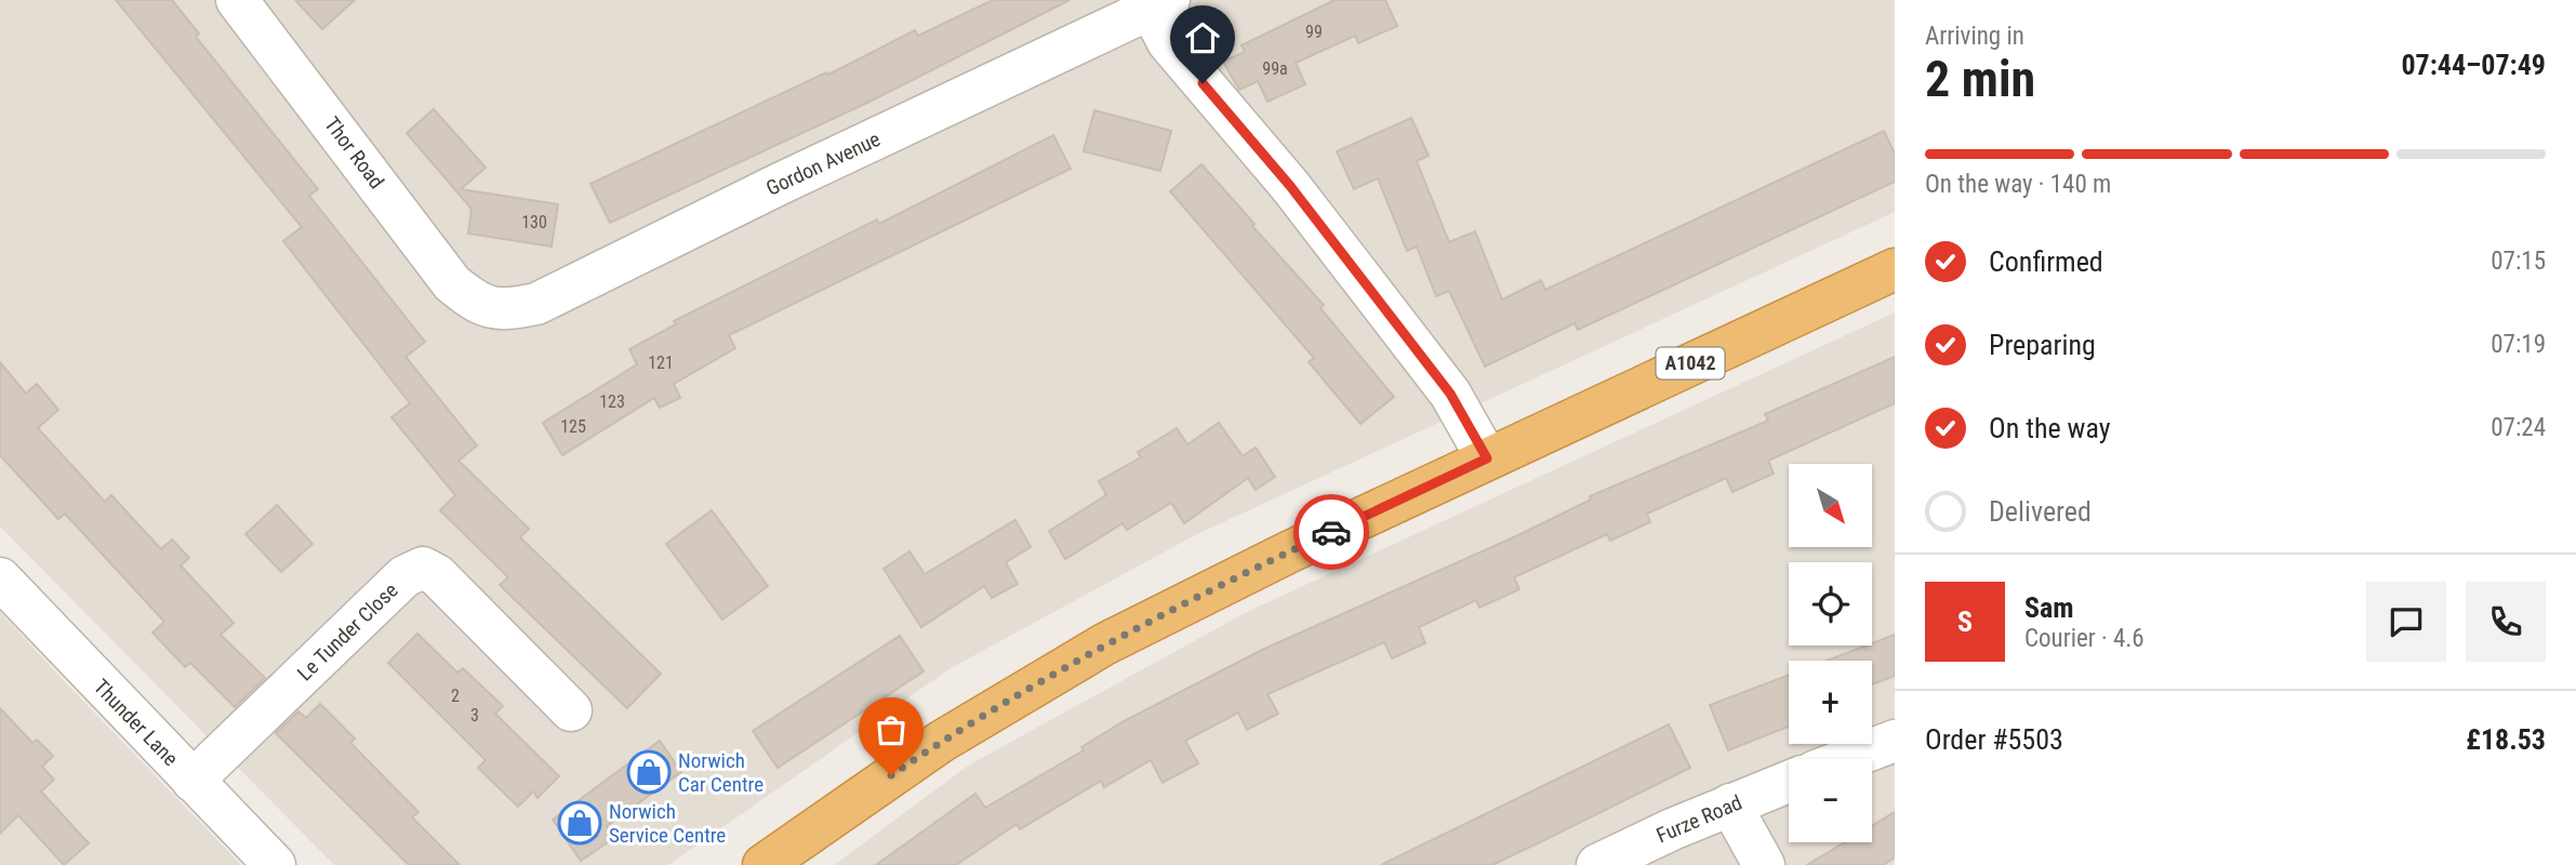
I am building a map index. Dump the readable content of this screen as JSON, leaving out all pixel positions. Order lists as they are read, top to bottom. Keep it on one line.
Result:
{"streets":{"highway":["A1042"],"street":["Thor Road","Gordon Avenue","Le Tunder Close","Thunder Lane","Furze Road"]},"crossings":[["Thor Road","Gordon Avenue"],["Le Tunder Close","Thunder Lane"]],"places":{"shop":["Norwich Car Centre","Norwich Service Centre"]},"house_numbers":["99","99a","130","121","123","125","2","3"],"north":"bottom right","page":{"heading":["2 min","Arriving in","07:44–07:49"],"panel":["Sam","Courier · 4.6","Order #5503","£18.53"],"bar":"On the way · 140 m","list":[["Confirmed","07:15"],["Preparing","07:19"],["On the way","07:24"],"Delivered"],"map_buttons":["+","−"],"round":"S"}}
